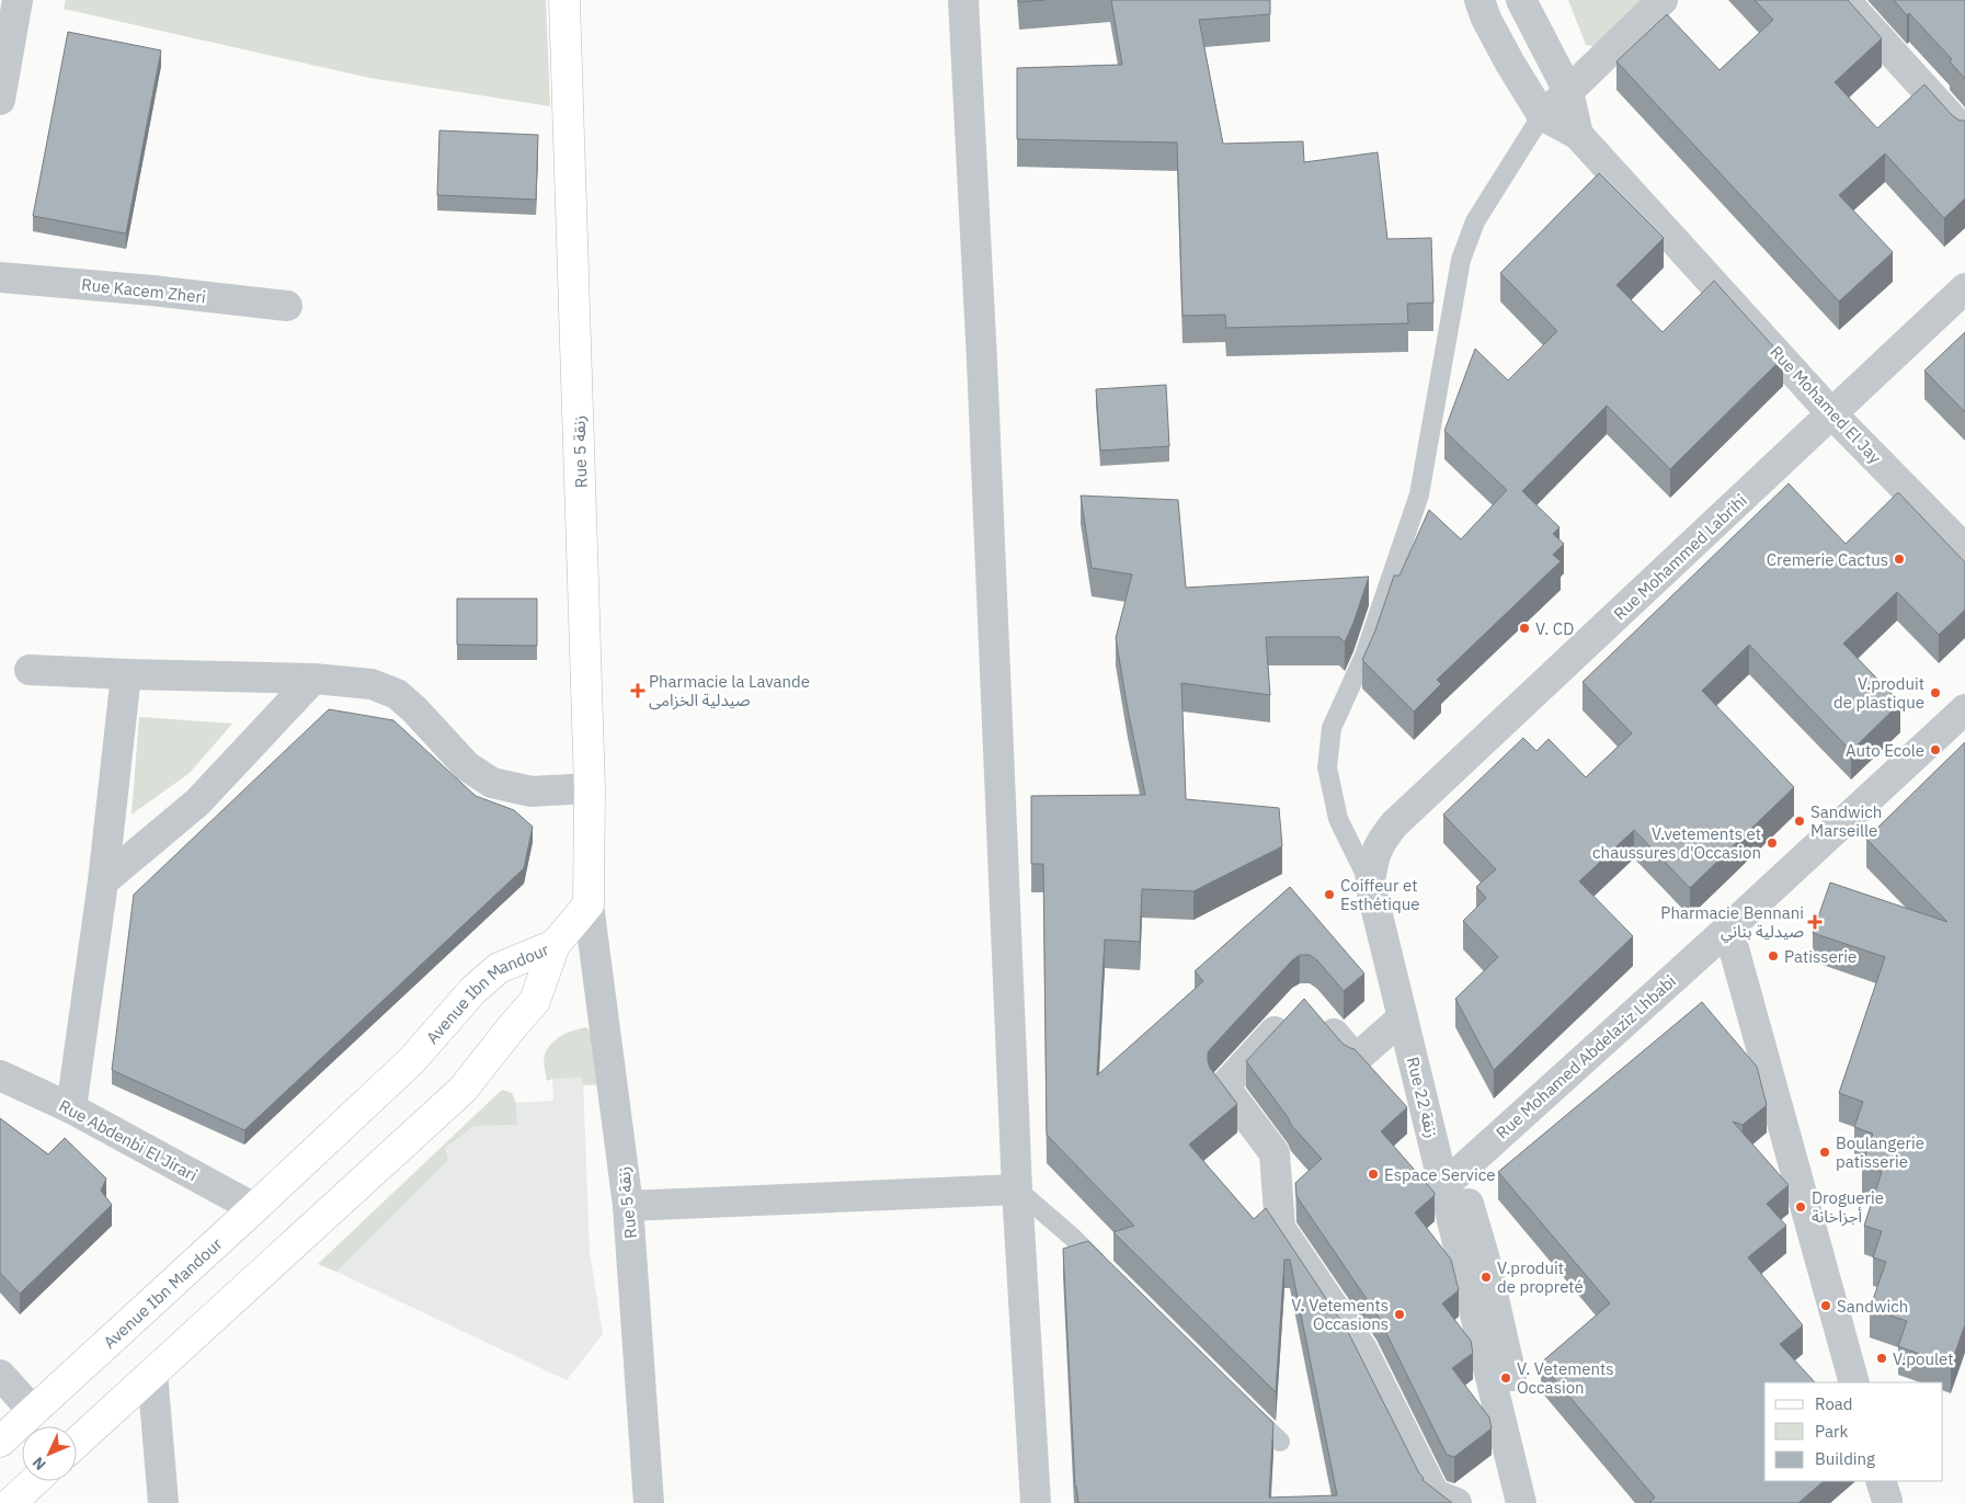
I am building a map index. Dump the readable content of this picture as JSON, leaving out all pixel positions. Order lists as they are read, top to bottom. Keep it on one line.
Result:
{"streets":{"street":["Rue Kacem Zheri","Rue Mohamed El Jay","Rue 5 زنقة","Rue Mohammed Labrihi","Avenue Ibn Mandour","Rue Mohamed Abdelaziz Lhbabi","Rue 22 زنقة","Rue Abdenbi El Jirari"]},"crossings":[["Rue Mohamed El Jay","Rue Mohammed Labrihi"],["Rue Mohammed Labrihi","Rue 22 زنقة"],["Avenue Ibn Mandour","Rue Abdenbi El Jirari"],["Rue Mohamed Abdelaziz Lhbabi","Rue 22 زنقة"]],"places":{"other":["Cremerie Cactus","V. CD","V.produit de plastique","Auto Ecole","Sandwich Marseille","V.vetements et chaussures d'Occasion","Coiffeur et Esthétique","Patisserie","Boulangerie patisserie","Espace Service","Droguerie أجزاخانة","V.produit de propreté","Sandwich","V. Vetements Occasions","V.poulet","V. Vetements Occasion"],"health":["Pharmacie la Lavande صيدلية الخزامى","Pharmacie Bennani صيدلية بناني"]},"legend":["Road","Park","Building"],"north":"bottom left"}
